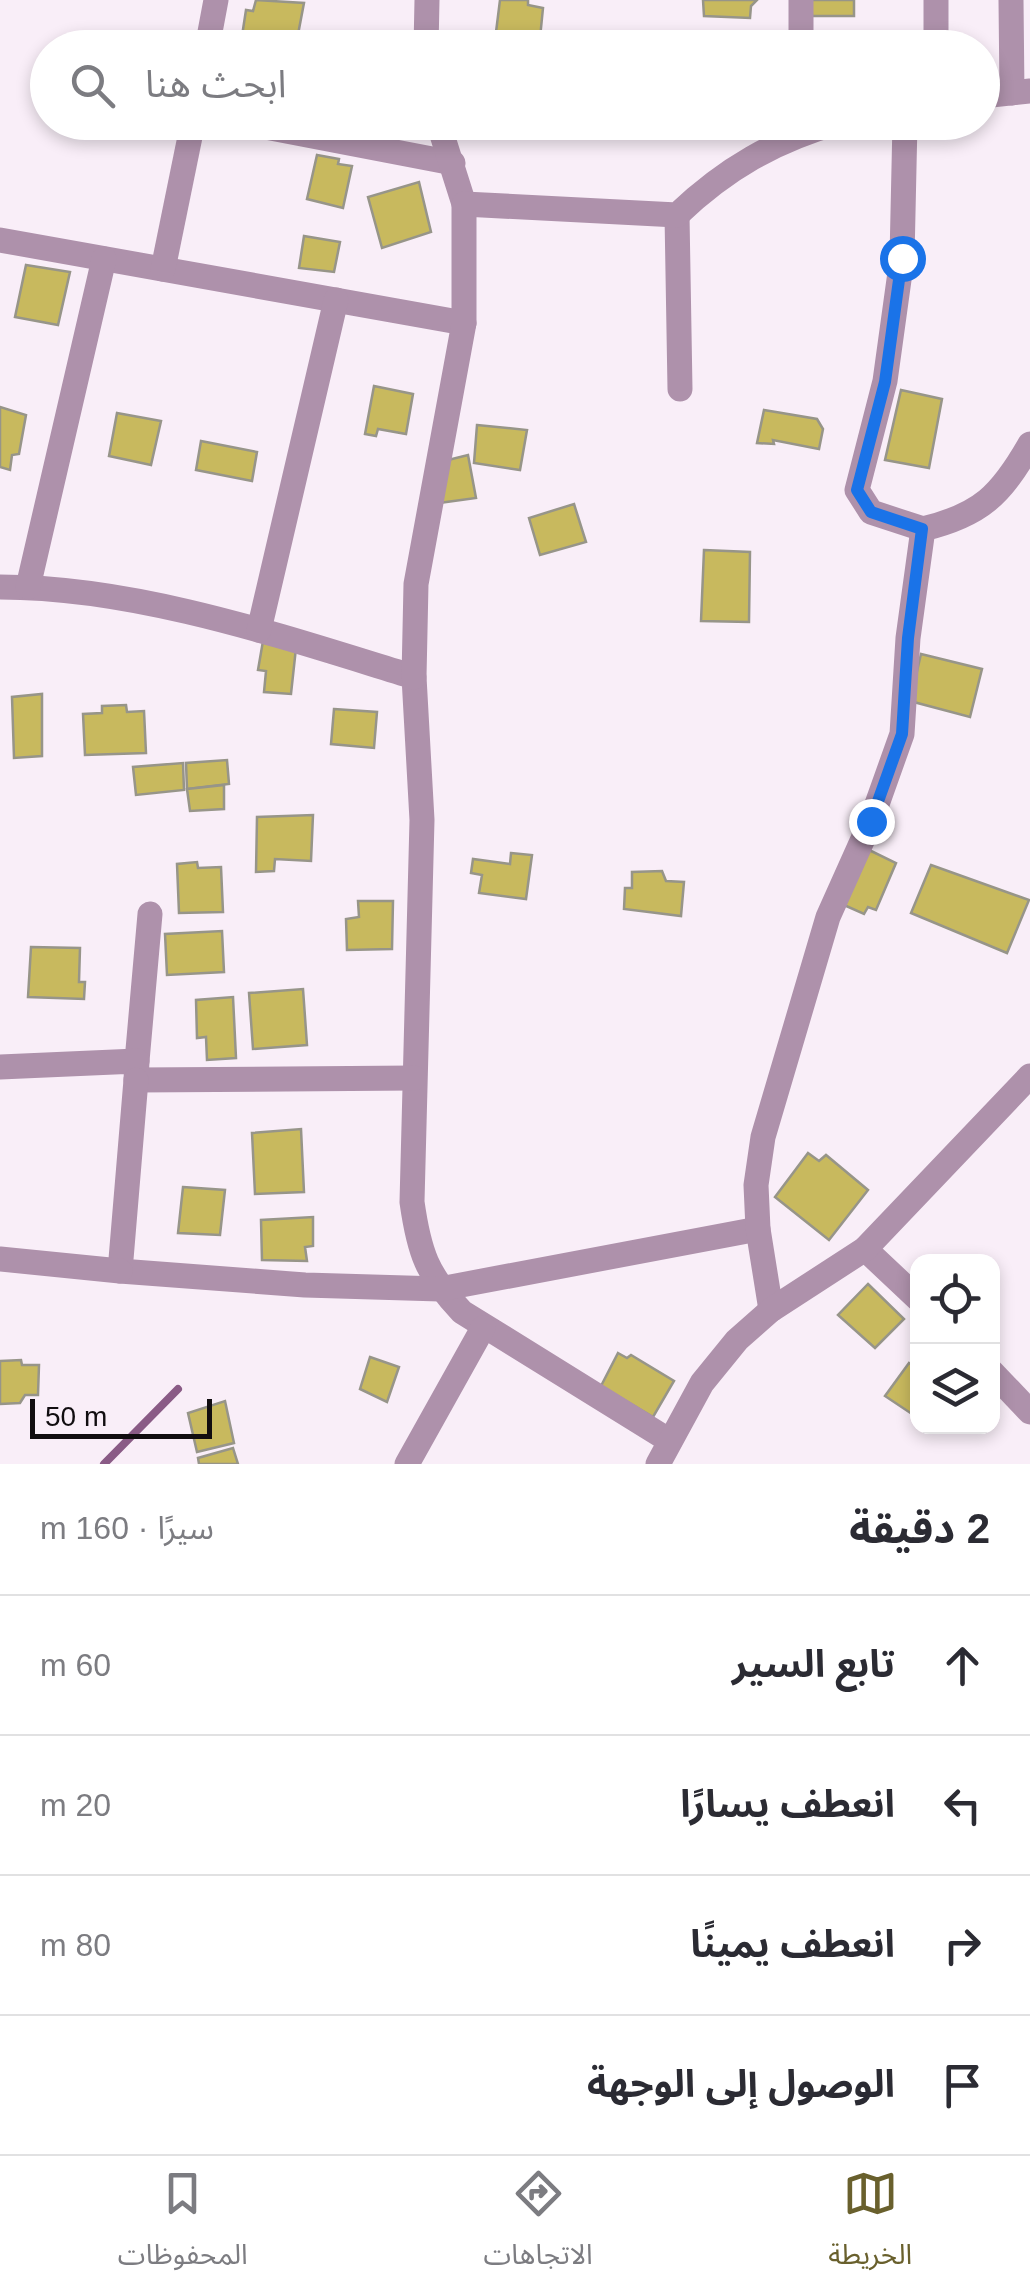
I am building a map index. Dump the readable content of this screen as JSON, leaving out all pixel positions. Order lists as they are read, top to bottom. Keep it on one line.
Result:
{"scale_bar":"50 m","page":{"search":"ابحث هنا","scale":"50 m","heading":["2 دقيقة","سيرًا · 160 m"],"list":[["تابع السير","60 m"],["انعطف يسارًا","20 m"],["انعطف يمينًا","80 m"],"الوصول إلى الوجهة"],"nav":["الخريطة","الاتجاهات","المحفوظات"]}}
